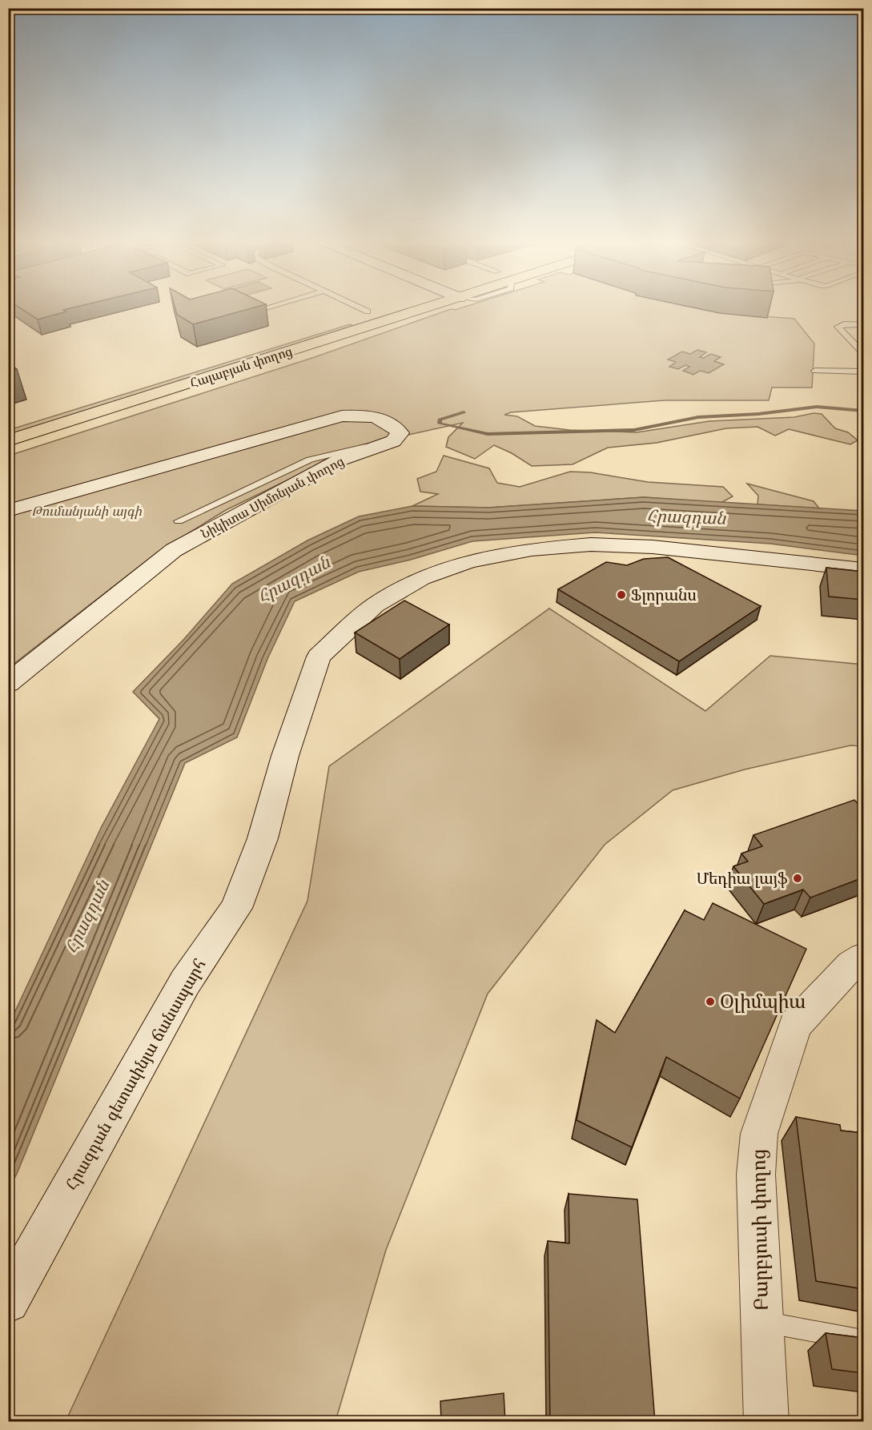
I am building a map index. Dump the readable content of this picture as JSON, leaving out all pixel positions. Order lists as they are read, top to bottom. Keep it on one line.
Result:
{"streets":{"main road":["Հալաբյան փողոց"],"street":["Նիկիտա Սիմոնյան փողոց","Հրազդան գետափնյա ճանապարհ","Բարբյուսի փողոց"]},"water":["Հրազդան"],"parks":["Թումանյանի այգի"],"places":["Ֆլորանս","Մեդիա լայֆ","Օլիմպիա"]}
